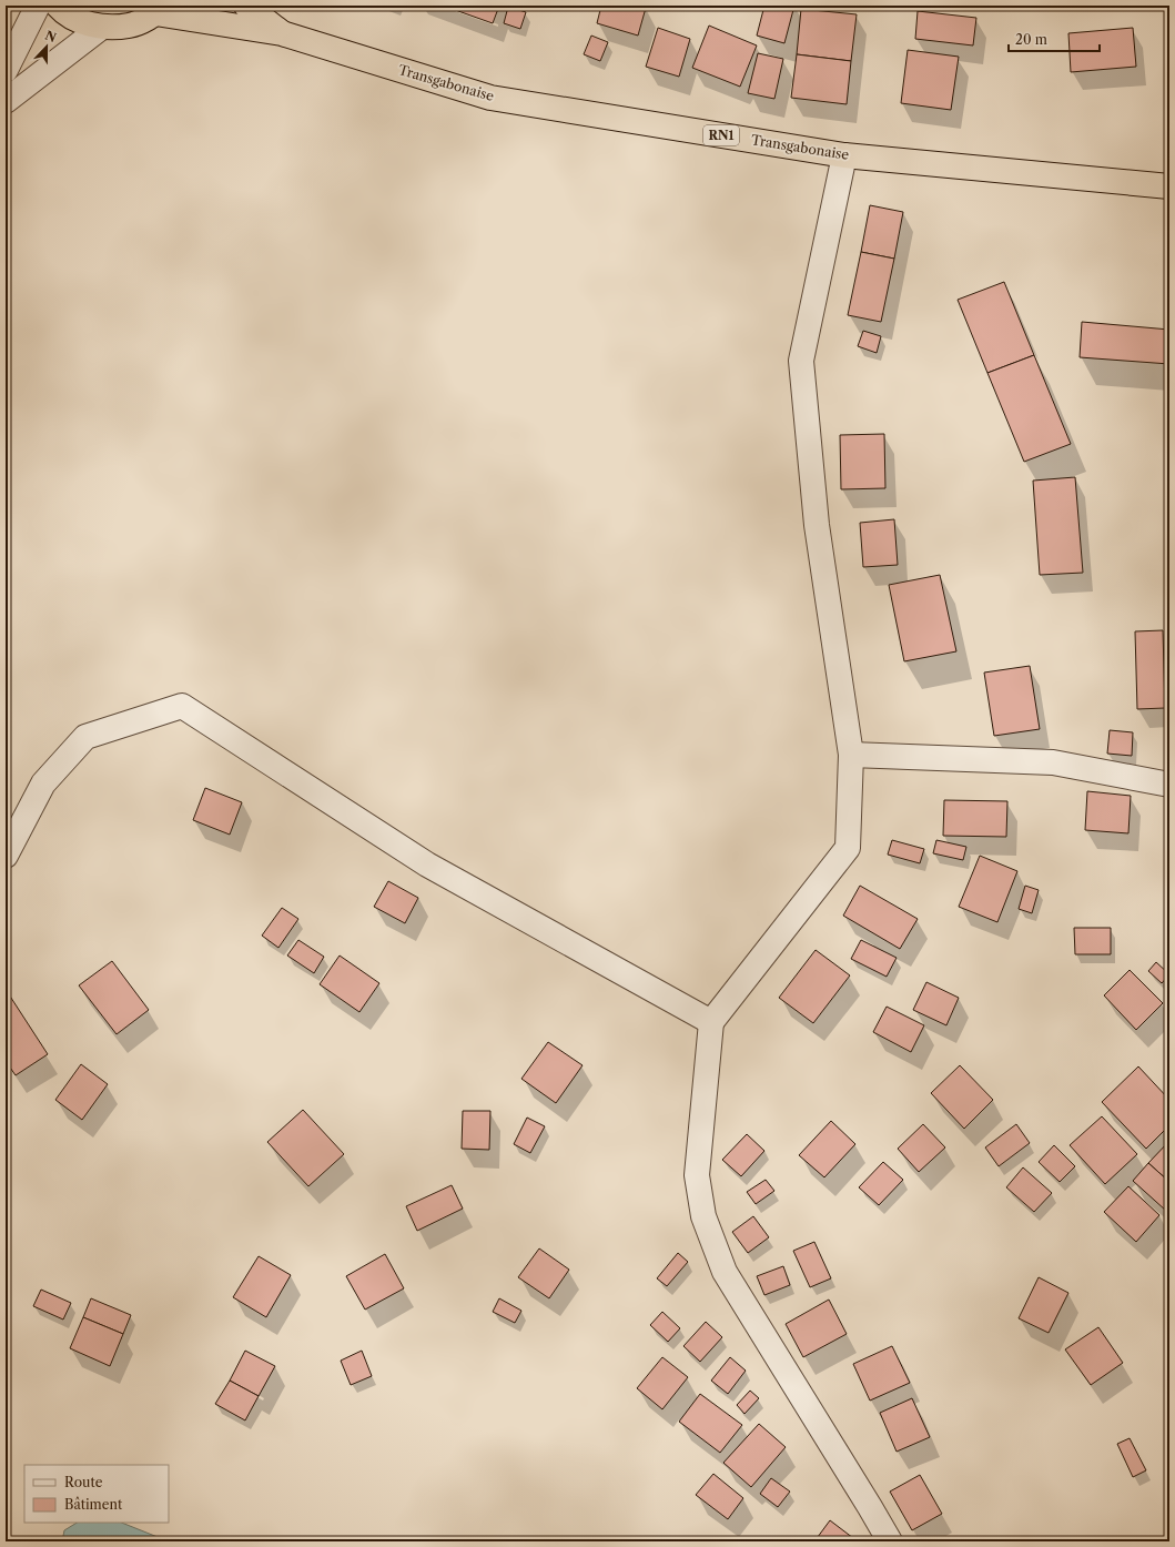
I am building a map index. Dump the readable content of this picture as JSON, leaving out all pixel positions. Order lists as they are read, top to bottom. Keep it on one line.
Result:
{"streets":{"highway":["Transgabonaise","RN1"]},"legend":["Route","Bâtiment"],"scale_bar":"20 m","north":"top"}
